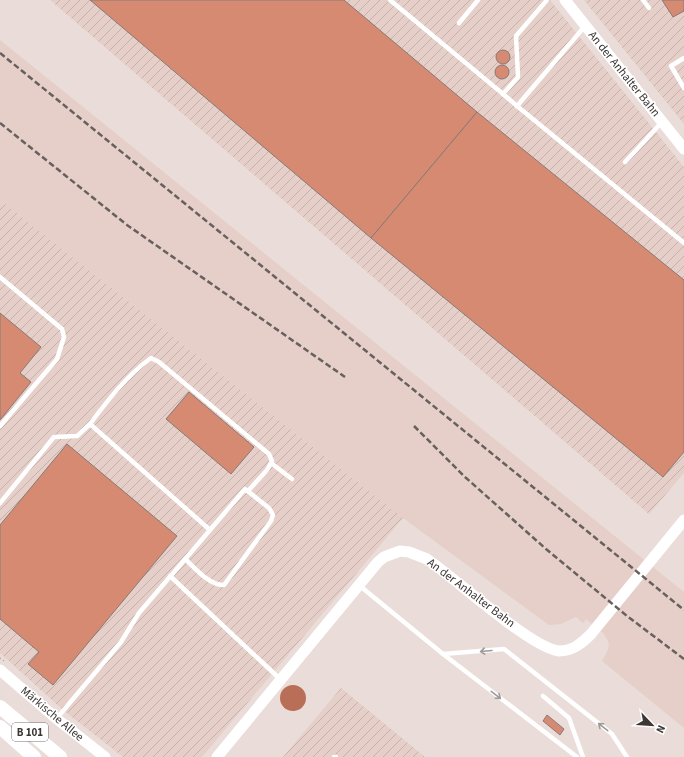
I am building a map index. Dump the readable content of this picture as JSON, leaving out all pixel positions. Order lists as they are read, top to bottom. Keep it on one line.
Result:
{"streets":{"highway":["B 101"],"street":["An der Anhalter Bahn","Märkische Allee"]},"north":"bottom right"}
